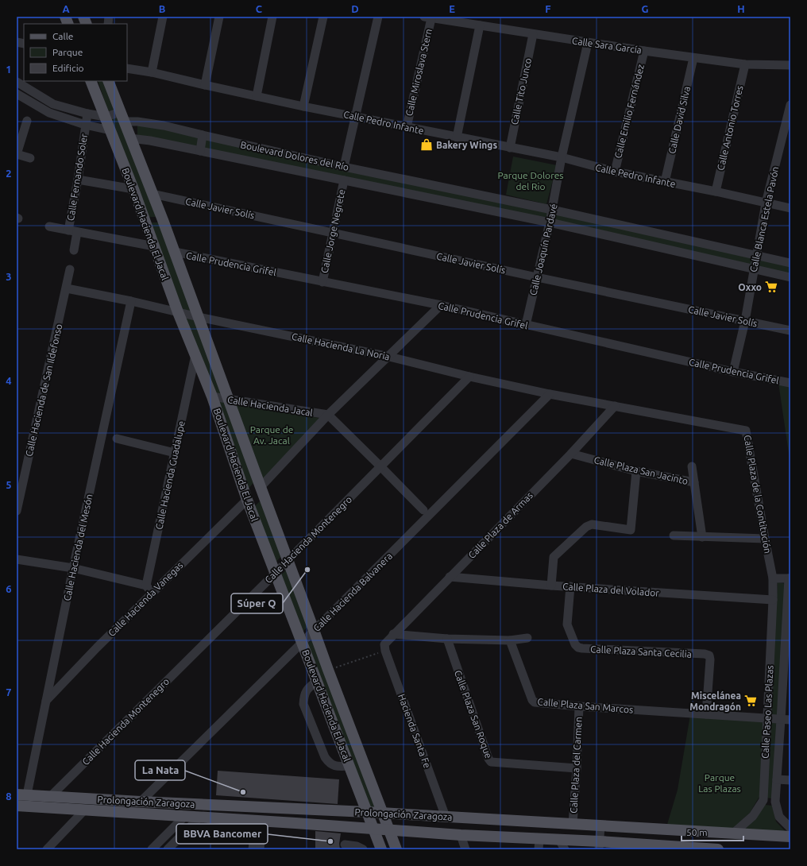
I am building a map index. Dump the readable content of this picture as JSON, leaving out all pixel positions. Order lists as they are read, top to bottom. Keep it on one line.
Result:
{"streets":{"main road":["Boulevard Hacienda El Jacal","Prolongación Zaragoza"],"street":["Calle Sara García","Calle Miroslava Stern","Calle Tito Junco","Calle Emilio Fernández","Calle David Silva","Calle Pedro Infante","Calle Antonio Torres","Boulevard Dolores del Río","Calle Fernando Soler","Calle Javier Solís","Calle Blanca Estela Pavón","Calle Jorge Negrete","Calle Joaquín Pardavé","Calle Prudencia Grifel","Calle Hacienda La Noria","Calle Hacienda de San Ildefonso","Calle Hacienda Jacal","Calle Plaza San Jacinto","Calle Hacienda Guadalupe","Calle Plaza de la Contitución","Calle Plaza de Armas","Calle Hacienda Montenegro","Calle Hacienda del Mesón","Calle Plaza del Volador","Calle Hacienda Balvanera","Calle Hacienda Vanegas","Calle Plaza Santa Cecilia","Calle Plaza San Marcos","Calle Paseo Las Plazas","Calle Plaza San Roque","Hacienda Santa Fe","Calle Plaza del Carmen"]},"crossings":[["Calle Sara García","Calle Miroslava Stern"],["Calle Sara García","Calle Tito Junco"],["Calle Sara García","Calle Emilio Fernández"],["Calle Sara García","Calle David Silva"],["Calle Sara García","Calle Antonio Torres"],["Calle Sara García","Calle Joaquín Pardavé"],["Calle Miroslava Stern","Calle Pedro Infante"],["Calle Tito Junco","Calle Pedro Infante"],["Calle Emilio Fernández","Calle Pedro Infante"],["Calle David Silva","Calle Pedro Infante"],["Calle Pedro Infante","Calle Antonio Torres"],["Calle Pedro Infante","Calle Blanca Estela Pavón"],["Calle Pedro Infante","Calle Joaquín Pardavé"],["Boulevard Dolores del Río","Calle Blanca Estela Pavón"],["Boulevard Dolores del Río","Boulevard Hacienda El Jacal"],["Boulevard Dolores del Río","Calle Jorge Negrete"],["Boulevard Dolores del Río","Calle Joaquín Pardavé"],["Calle Javier Solís","Calle Blanca Estela Pavón"],["Calle Javier Solís","Boulevard Hacienda El Jacal"],["Calle Javier Solís","Calle Jorge Negrete"],["Calle Javier Solís","Calle Joaquín Pardavé"],["Calle Blanca Estela Pavón","Calle Prudencia Grifel"],["Boulevard Hacienda El Jacal","Calle Prudencia Grifel"],["Boulevard Hacienda El Jacal","Calle Hacienda La Noria"],["Boulevard Hacienda El Jacal","Calle Hacienda Jacal"],["Boulevard Hacienda El Jacal","Calle Hacienda Guadalupe"],["Boulevard Hacienda El Jacal","Calle Hacienda Montenegro"],["Boulevard Hacienda El Jacal","Calle Hacienda Balvanera"],["Boulevard Hacienda El Jacal","Calle Hacienda Vanegas"],["Boulevard Hacienda El Jacal","Prolongación Zaragoza"],["Calle Jorge Negrete","Calle Prudencia Grifel"],["Calle Joaquín Pardavé","Calle Prudencia Grifel"],["Calle Hacienda La Noria","Calle Hacienda de San Ildefonso"],["Calle Hacienda La Noria","Calle Plaza de la Contitución"],["Calle Hacienda La Noria","Calle Plaza de Armas"],["Calle Hacienda La Noria","Calle Hacienda Montenegro"],["Calle Hacienda La Noria","Calle Hacienda del Mesón"],["Calle Hacienda La Noria","Calle Hacienda Balvanera"],["Calle Plaza San Jacinto","Calle Plaza de Armas"],["Calle Plaza de la Contitución","Calle Plaza de Armas"],["Calle Plaza de la Contitución","Calle Paseo Las Plazas"],["Calle Plaza de Armas","Calle Plaza del Volador"],["Calle Plaza de Armas","Hacienda Santa Fe"],["Calle Hacienda Montenegro","Prolongación Zaragoza"],["Calle Hacienda del Mesón","Calle Hacienda Vanegas"],["Calle Hacienda del Mesón","Prolongación Zaragoza"],["Calle Plaza del Volador","Calle Plaza Santa Cecilia"],["Calle Plaza del Volador","Calle Paseo Las Plazas"],["Calle Hacienda Balvanera","Prolongación Zaragoza"],["Calle Plaza Santa Cecilia","Calle Plaza San Marcos"],["Calle Plaza San Marcos","Calle Paseo Las Plazas"],["Calle Plaza San Marcos","Calle Plaza del Carmen"],["Calle Plaza San Roque","Calle Plaza del Carmen"],["Hacienda Santa Fe","Prolongación Zaragoza"],["Calle Plaza del Carmen","Prolongación Zaragoza"]],"parks":["Parque Dolores del Rio","Parque de Av. Jacal","Parque Las Plazas"],"places":{"shop":["Bakery Wings"],"supermarket":["Oxxo","Miscelánea Mondragón"],"other":["Súper Q","La Nata","BBVA Bancomer"]},"legend":["Calle","Parque","Edificio"],"scale_bar":"50 m","grid":{"columns":["A","B","C","D","E","F","G","H"],"rows":["1","2","3","4","5","6","7","8"]}}
